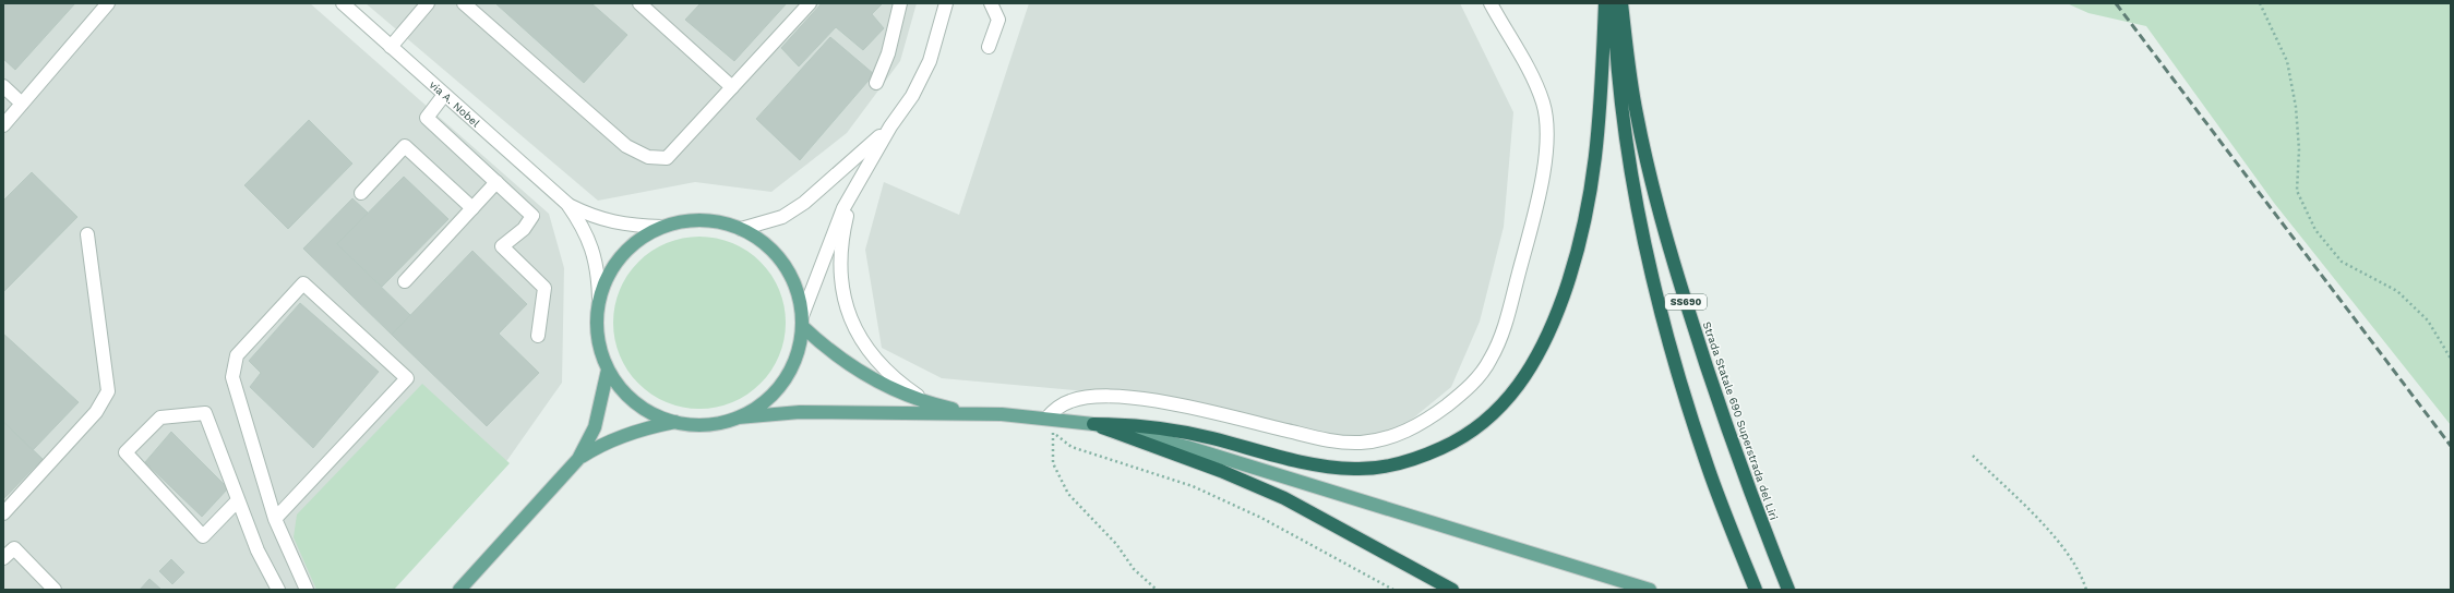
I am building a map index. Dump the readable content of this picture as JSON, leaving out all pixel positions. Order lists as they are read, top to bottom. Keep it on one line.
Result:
{"streets":{"highway":["SS690","Strada Statale 690 Superstrada del Liri"],"street":["via A. Nobel"]}}
